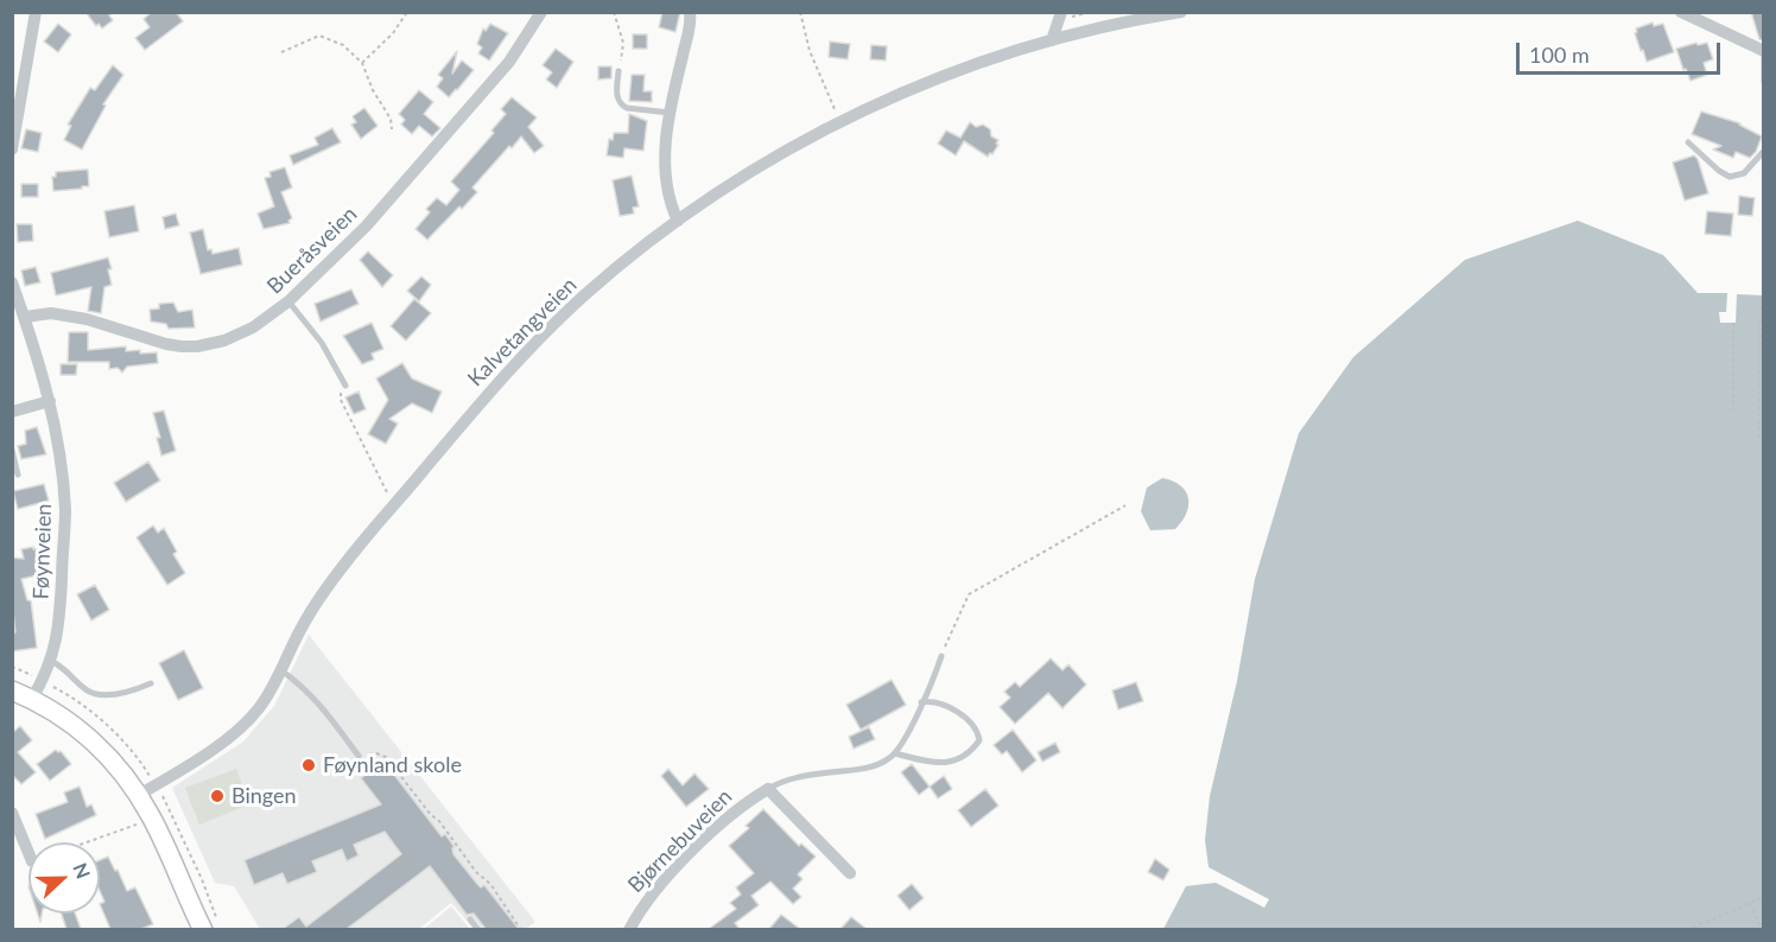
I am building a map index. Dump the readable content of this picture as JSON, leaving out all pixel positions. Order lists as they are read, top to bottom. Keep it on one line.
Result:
{"streets":{"street":["Bueråsveien","Kalvetangveien","Føynveien","Bjørnebuveien"]},"crossings":[["Bueråsveien","Føynveien"]],"places":["Føynland skole","Bingen"],"scale_bar":"100 m","north":"right"}
